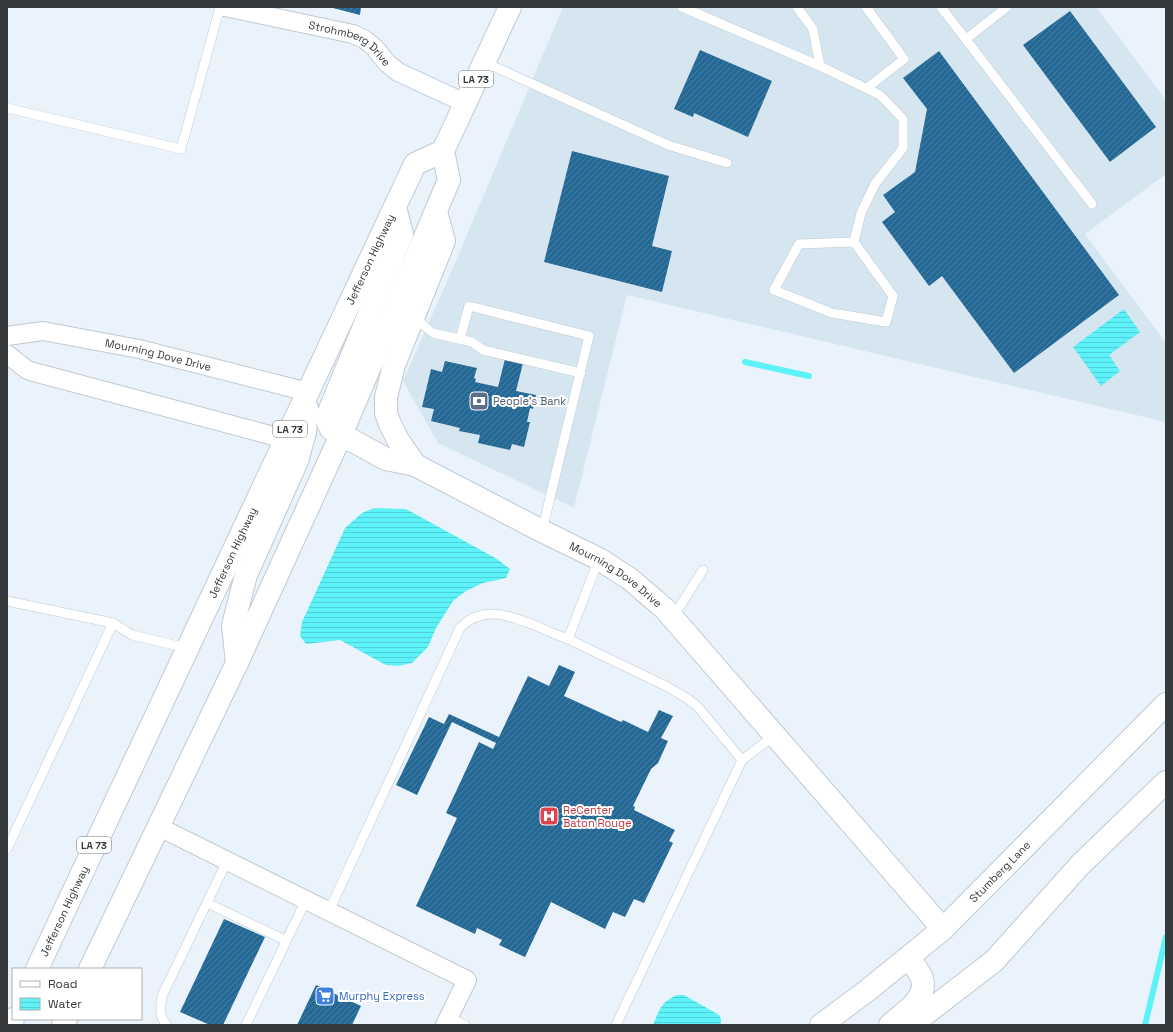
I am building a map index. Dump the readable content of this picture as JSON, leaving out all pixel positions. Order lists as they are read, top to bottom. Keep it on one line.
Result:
{"streets":{"main road":["LA 73","Jefferson Highway","Mourning Dove Drive","Stumberg Lane"],"street":["Strohmberg Drive"]},"crossings":[["Strohmberg Drive","LA 73"],["LA 73","Jefferson Highway"],["Jefferson Highway","Mourning Dove Drive"],["Mourning Dove Drive","Stumberg Lane"]],"places":{"bank":["People's Bank"],"hospital":["ReCenter Baton Rouge"],"supermarket":["Murphy Express"]},"legend":["Road","Water"]}
